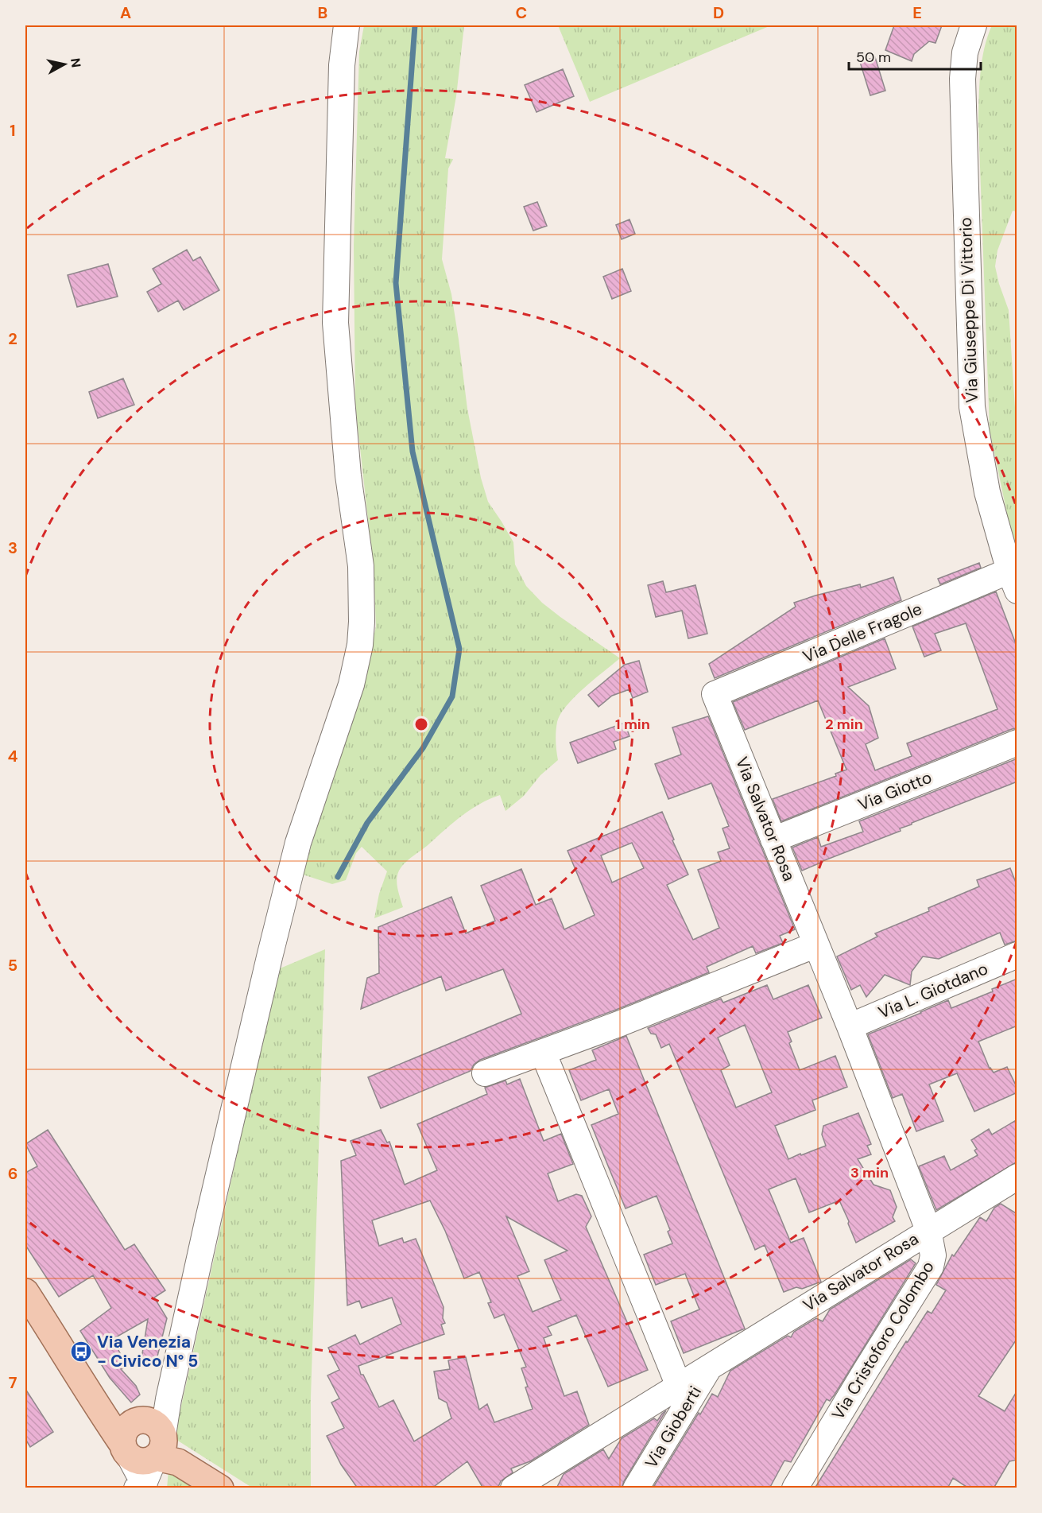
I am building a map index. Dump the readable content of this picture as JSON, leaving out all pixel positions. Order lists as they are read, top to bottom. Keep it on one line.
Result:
{"streets":{"street":["Via Giuseppe Di Vittorio","Via Delle Fragole","Via Giotto","Via Salvator Rosa","Via L. Giotdano","Via Cristoforo Colombo","Via Gioberti"]},"crossings":[["Via Giuseppe Di Vittorio","Via Delle Fragole"],["Via Delle Fragole","Via Salvator Rosa"],["Via Giotto","Via Salvator Rosa"],["Via Salvator Rosa","Via L. Giotdano"],["Via Salvator Rosa","Via Cristoforo Colombo"],["Via Salvator Rosa","Via Gioberti"]],"places":{"bus stop":["Via Venezia - Civico N° 5"]},"scale_bar":"50 m","north":"right","grid":{"columns":["A","B","C","D","E"],"rows":["1","2","3","4","5","6","7"]},"rings":["1 min","2 min","3 min"]}
